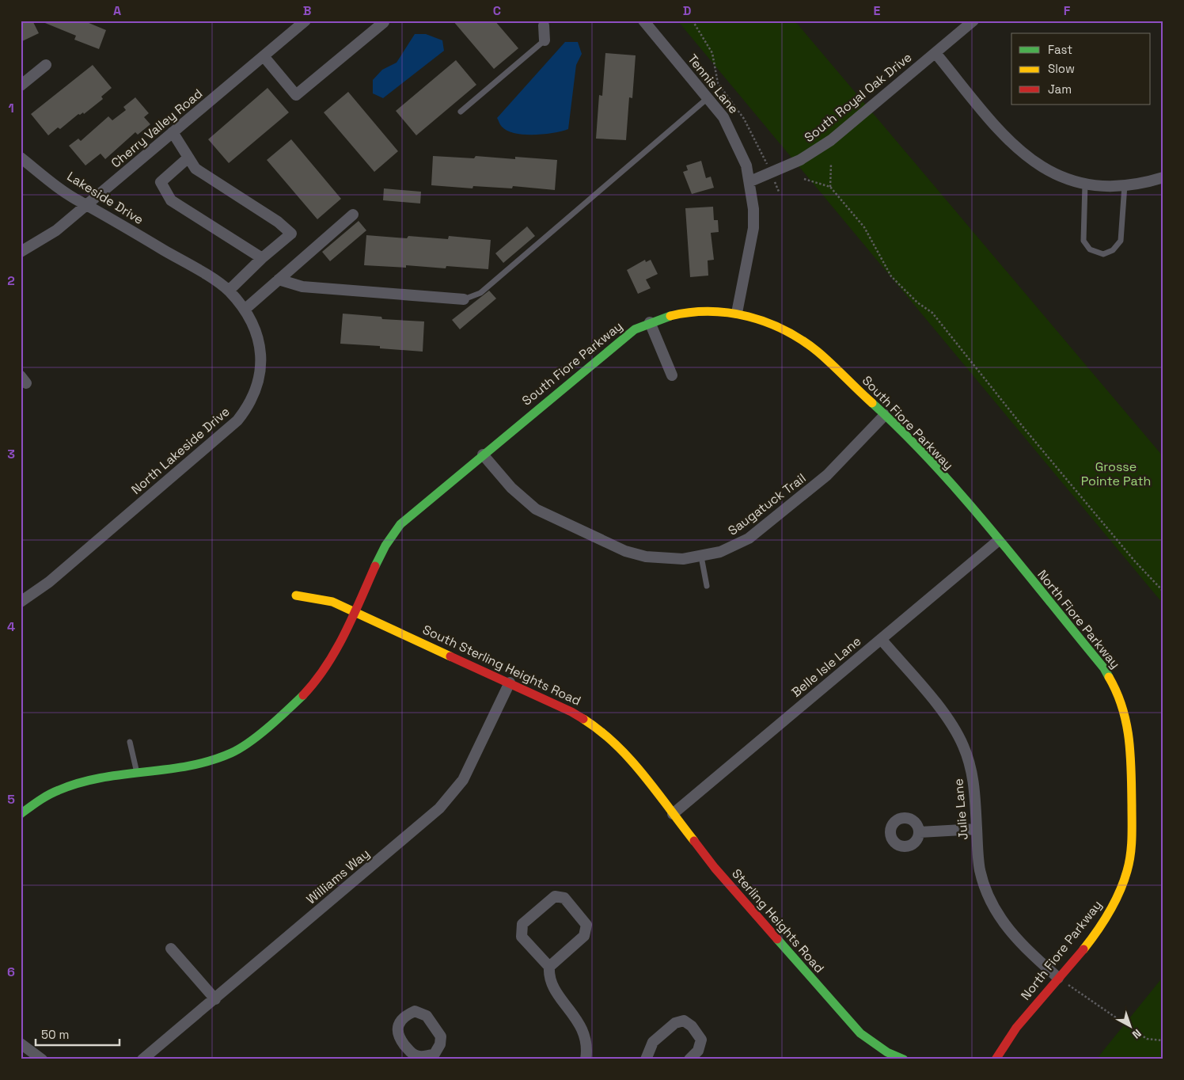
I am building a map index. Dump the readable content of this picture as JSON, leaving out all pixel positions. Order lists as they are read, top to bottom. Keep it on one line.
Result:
{"streets":{"street":["Tennis Lane","South Royal Oak Drive","Cherry Valley Road","Lakeside Drive","South Fiore Parkway","North Lakeside Drive","Saugatuck Trail","North Fiore Parkway","South Sterling Heights Road","Belle Isle Lane","Julie Lane","Williams Way","Sterling Heights Road"]},"crossings":[["Tennis Lane","South Royal Oak Drive"],["Tennis Lane","South Fiore Parkway"],["Cherry Valley Road","Lakeside Drive"],["Lakeside Drive","North Lakeside Drive"],["South Fiore Parkway","Saugatuck Trail"],["South Fiore Parkway","North Fiore Parkway"],["South Fiore Parkway","South Sterling Heights Road"],["North Fiore Parkway","Belle Isle Lane"],["North Fiore Parkway","Julie Lane"],["South Sterling Heights Road","Williams Way"],["South Sterling Heights Road","Sterling Heights Road"],["Belle Isle Lane","Julie Lane"],["Belle Isle Lane","Sterling Heights Road"]],"parks":["Grosse Pointe Path"],"legend":["Fast","Slow","Jam"],"scale_bar":"50 m","north":"bottom right","grid":{"columns":["A","B","C","D","E","F"],"rows":["1","2","3","4","5","6"]}}
